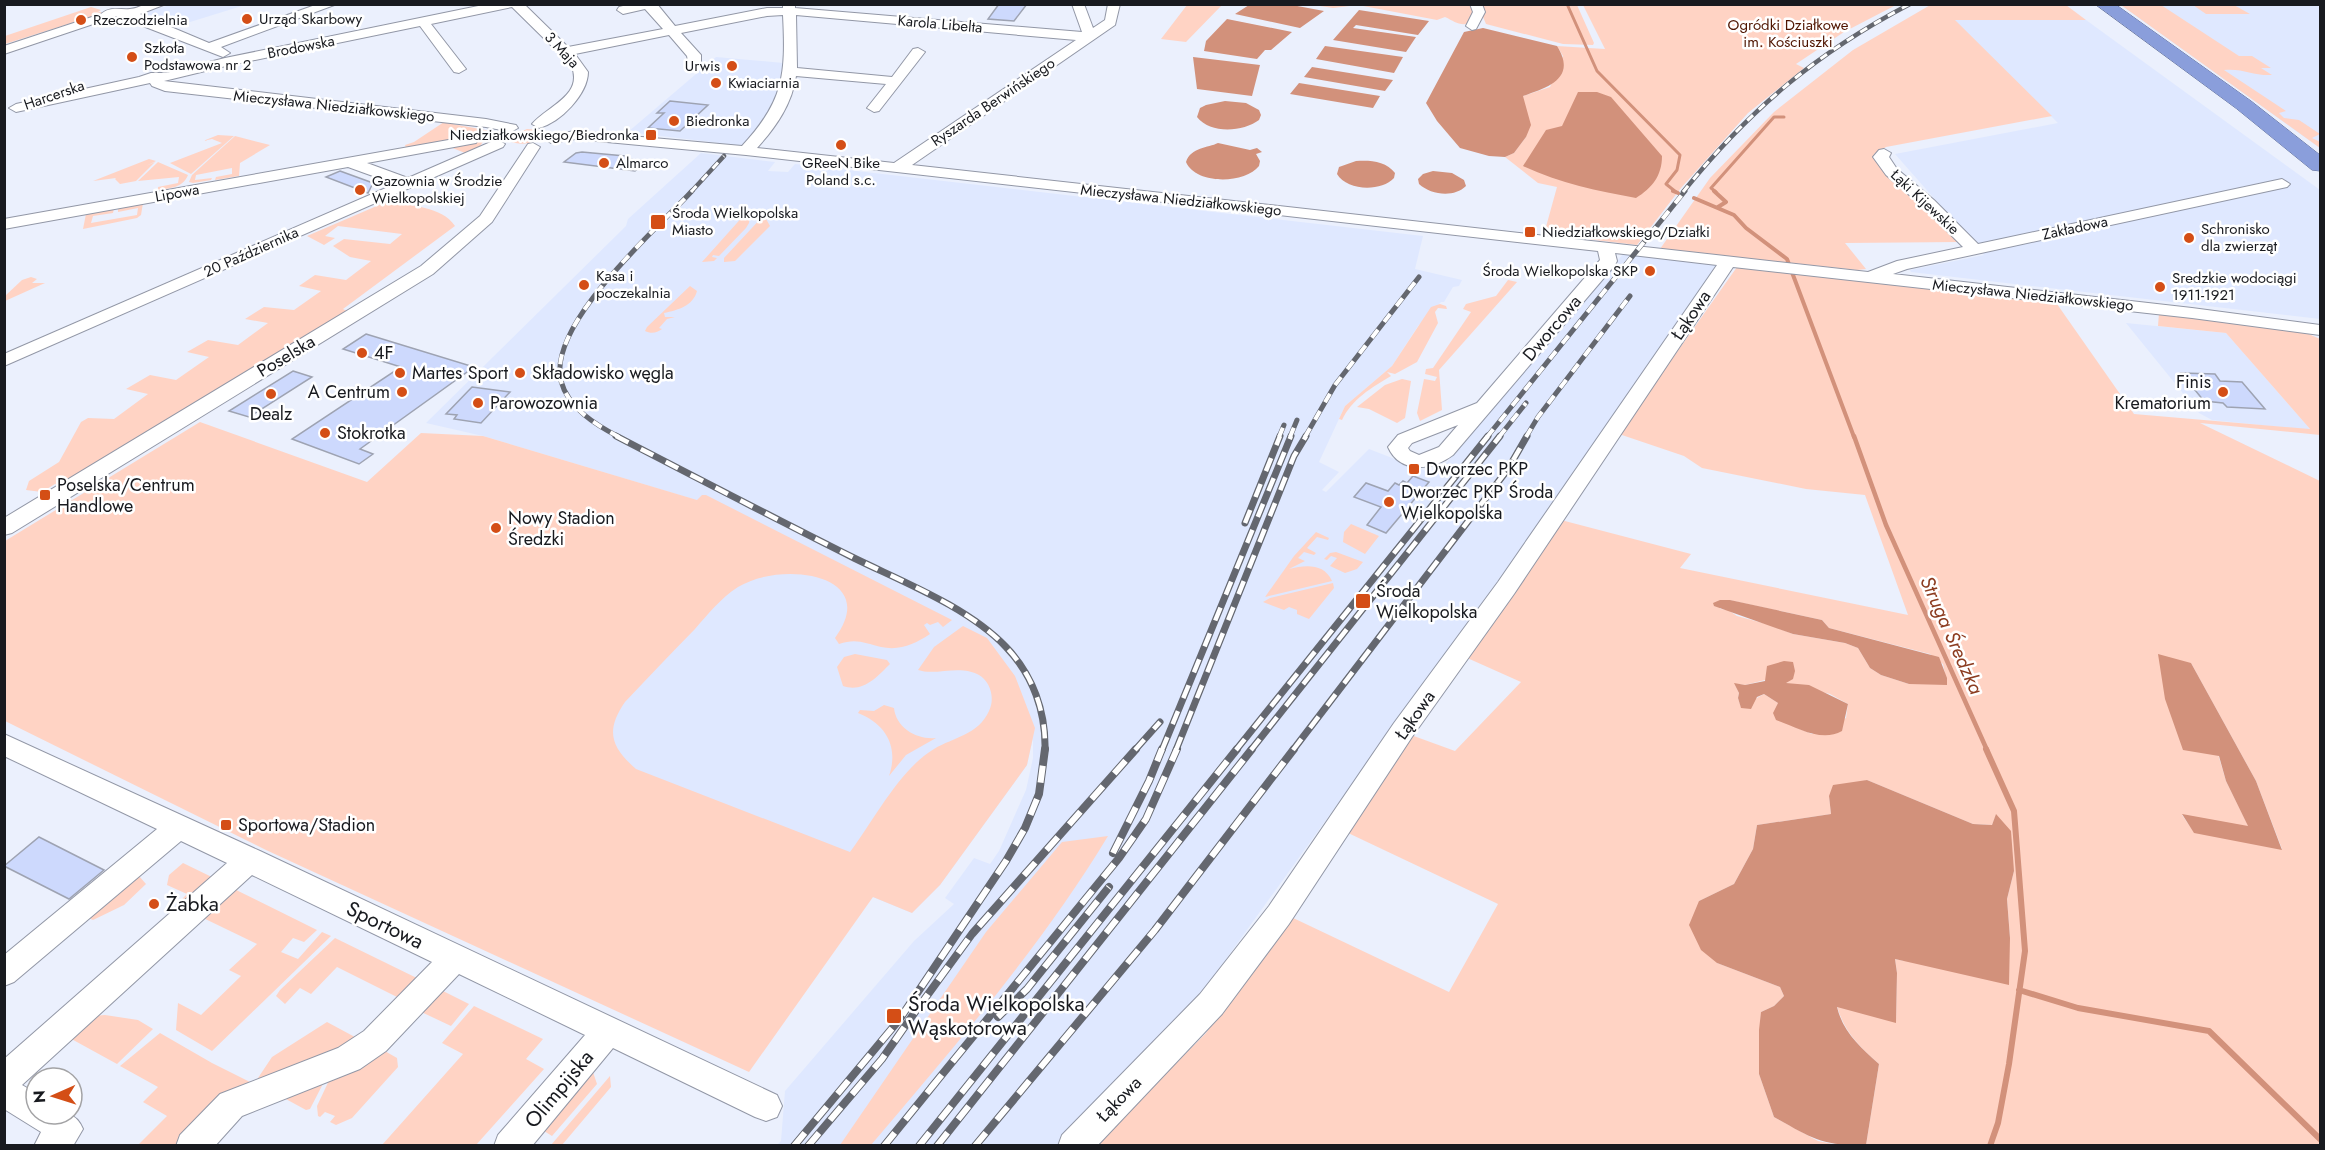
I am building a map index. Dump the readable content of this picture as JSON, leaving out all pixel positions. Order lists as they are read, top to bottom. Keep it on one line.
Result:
{"streets":{"street":["Karola Libelta","Brodowska","3 Maja","Harcerska","Ryszarda Berwińskiego","Mieczysława Niedziałkowskiego","Lipowa","Łąki Kijewskie","Zakładowa","20 Października","Łąkowa","Dworcowa","Poselska","Sportowa","Olimpijska"]},"crossings":[["Karola Libelta","3 Maja"],["Karola Libelta","Ryszarda Berwińskiego"],["Brodowska","Harcerska"],["Brodowska","Mieczysława Niedziałkowskiego"],["3 Maja","Mieczysława Niedziałkowskiego"],["Ryszarda Berwińskiego","Mieczysława Niedziałkowskiego"],["Mieczysława Niedziałkowskiego","Zakładowa"],["Mieczysława Niedziałkowskiego","Łąkowa"],["Mieczysława Niedziałkowskiego","Dworcowa"],["Lipowa","20 Października"],["Łąki Kijewskie","Zakładowa"],["Sportowa","Olimpijska"]],"water":["Struga Średzka"],"parks":["Ogródki Działkowe im. Kościuszki"],"places":{"other":["Urząd Skarbowy","Rzeczodzielnia","Szkoła Podstawowa nr 2","Urwis","Kwiaciarnia","Biedronka","GReeN Bike Poland s.c.","Almarco","Gazownia w Środzie Wielkopolskiej","Schronisko dla zwierząt","Środa Wielkopolska SKP","Kasa i poczekalnia","Sredzkie wodociągi 1911-1921","4F","Martes Sport","Składowisko węgla","A Centrum","Finis Krematorium","Dealz","Parowozownia","Stokrotka","Dworzec PKP Środa Wielkopolska","Nowy Stadion Średzki","Żabka"],"transit":["Niedziałkowskiego/Biedronka","Środa Wielkopolska Miasto","Niedziałkowskiego/Działki","Dworzec PKP","Poselska/Centrum Handlowe","Środa Wielkopolska","Sportowa/Stadion","Środa Wielkopolska Wąskotorowa"]},"north":"left"}
